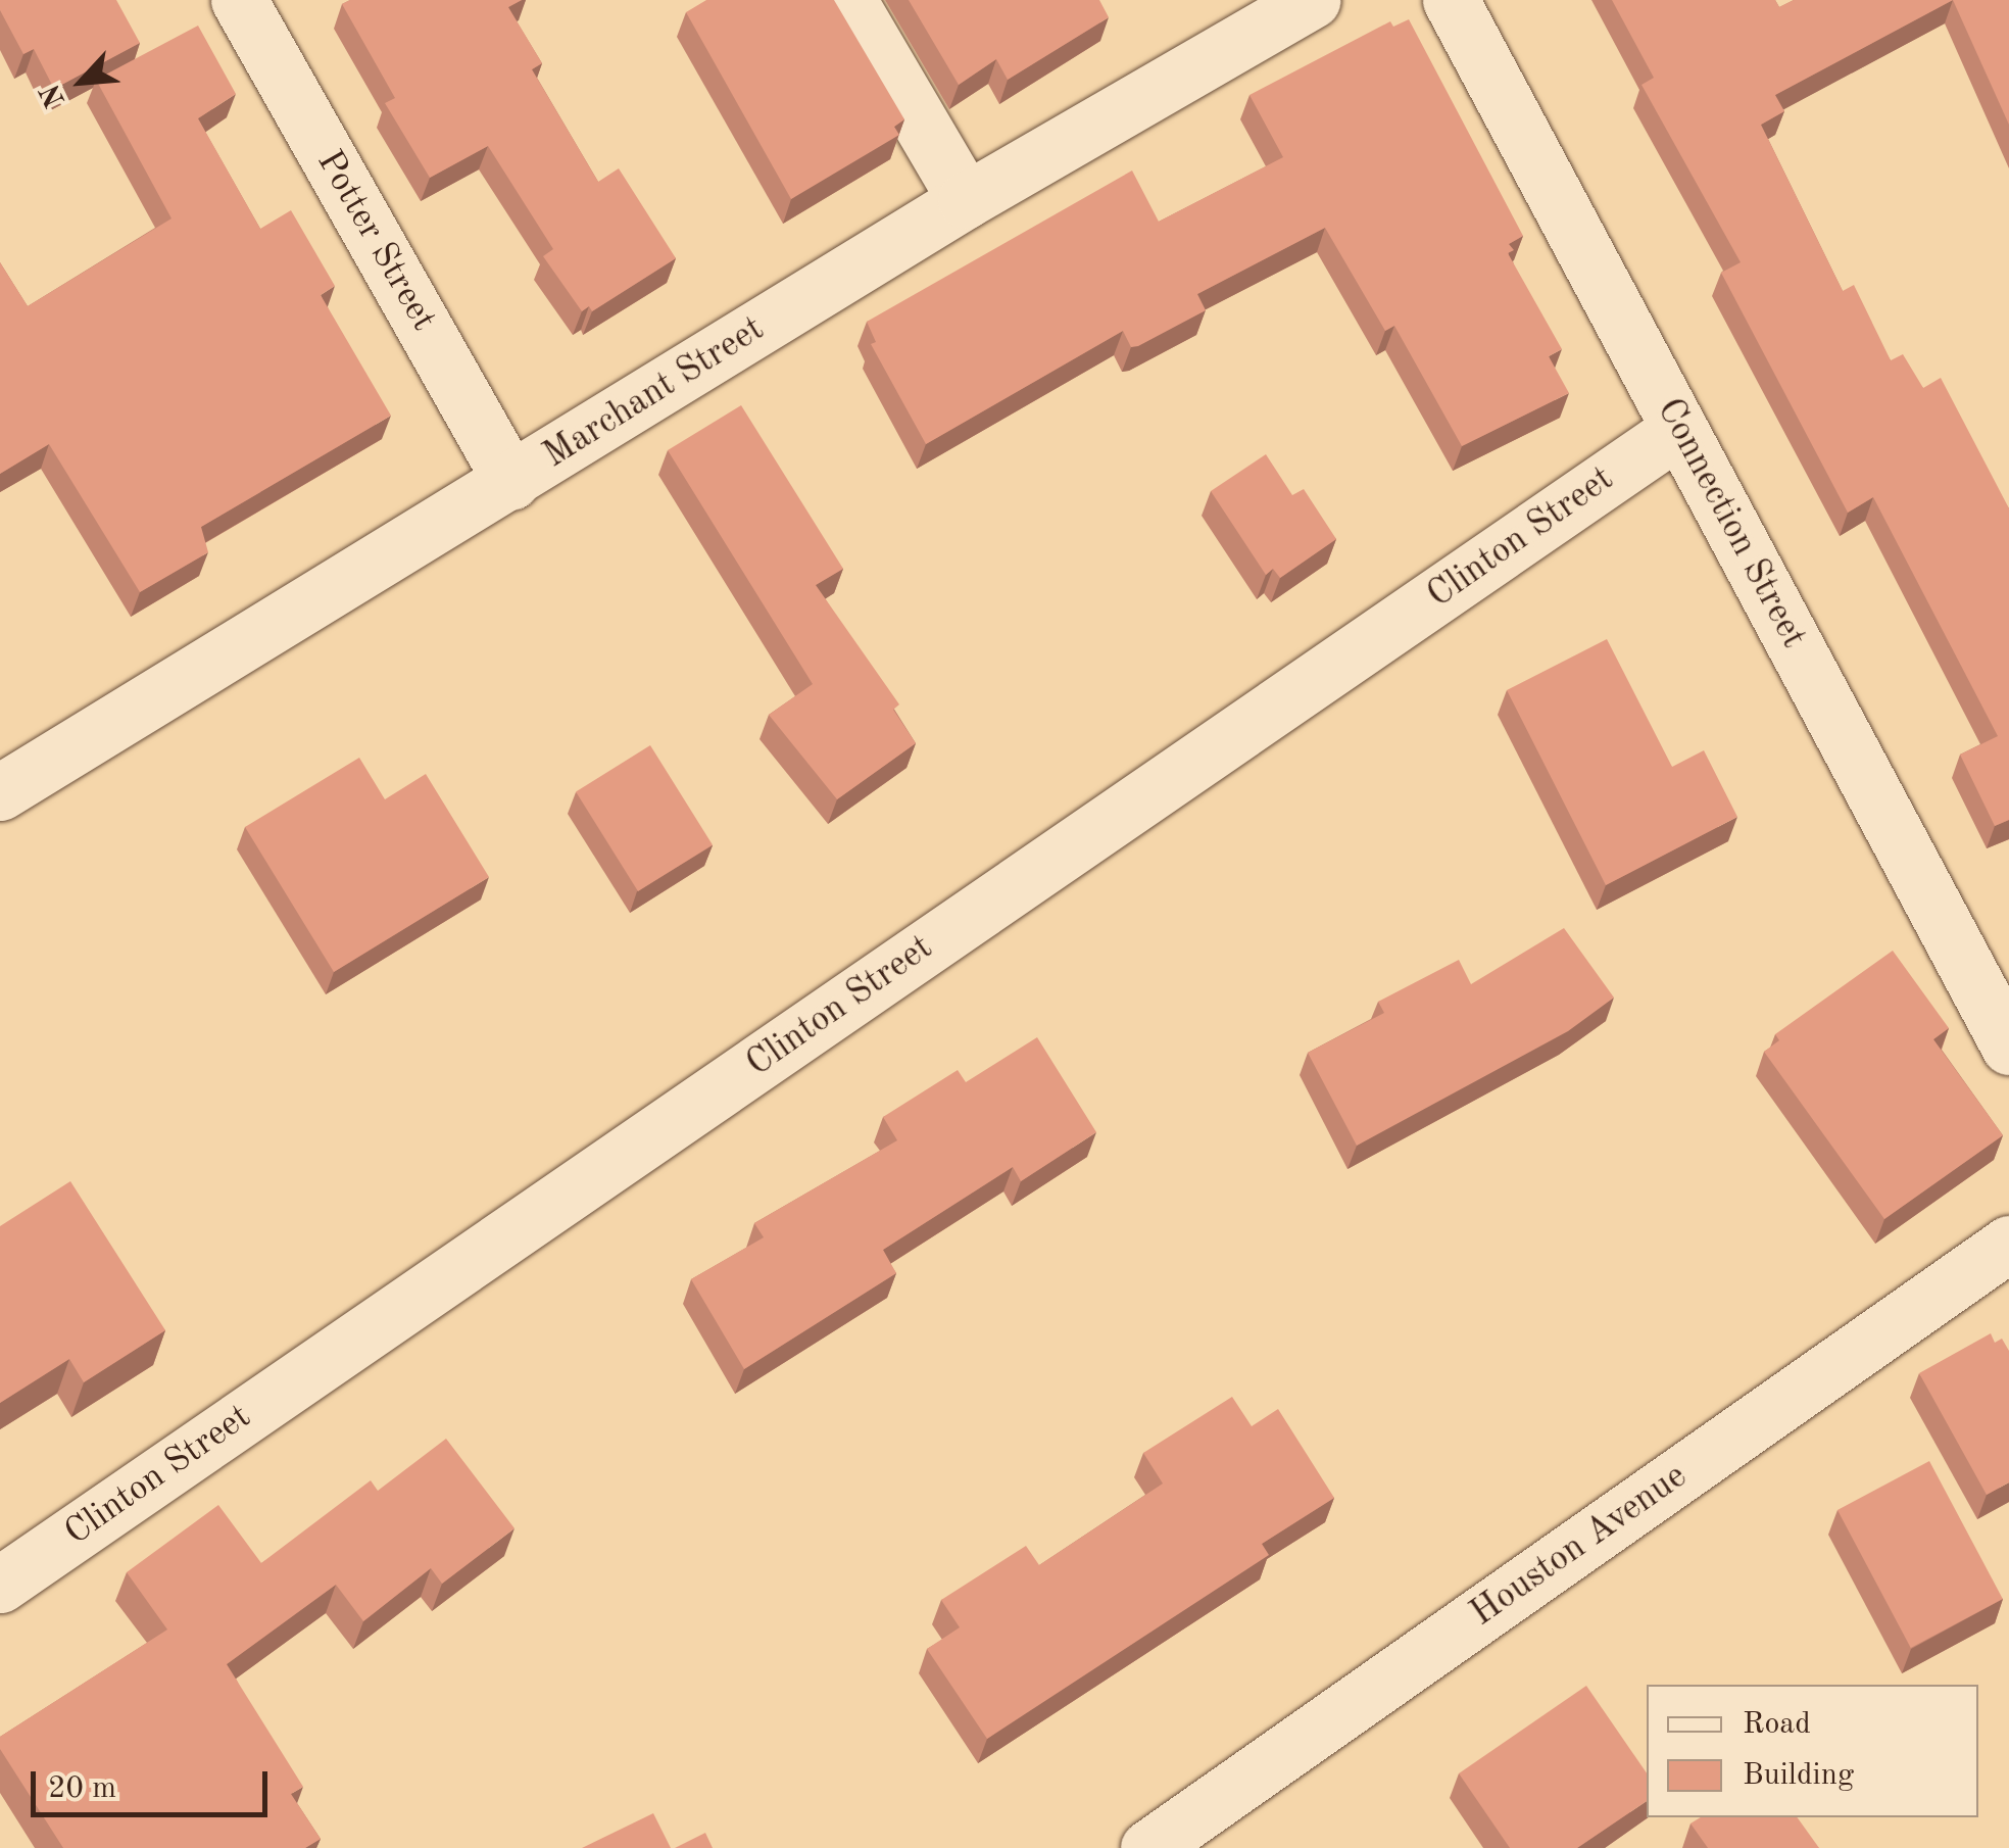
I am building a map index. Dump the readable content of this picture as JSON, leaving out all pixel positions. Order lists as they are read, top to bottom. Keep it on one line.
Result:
{"streets":{"street":["Potter Street","Marchant Street","Connection Street","Clinton Street","Houston Avenue"]},"crossings":[["Potter Street","Marchant Street"],["Connection Street","Clinton Street"]],"legend":["Road","Building"],"scale_bar":"20 m","north":"bottom left"}
